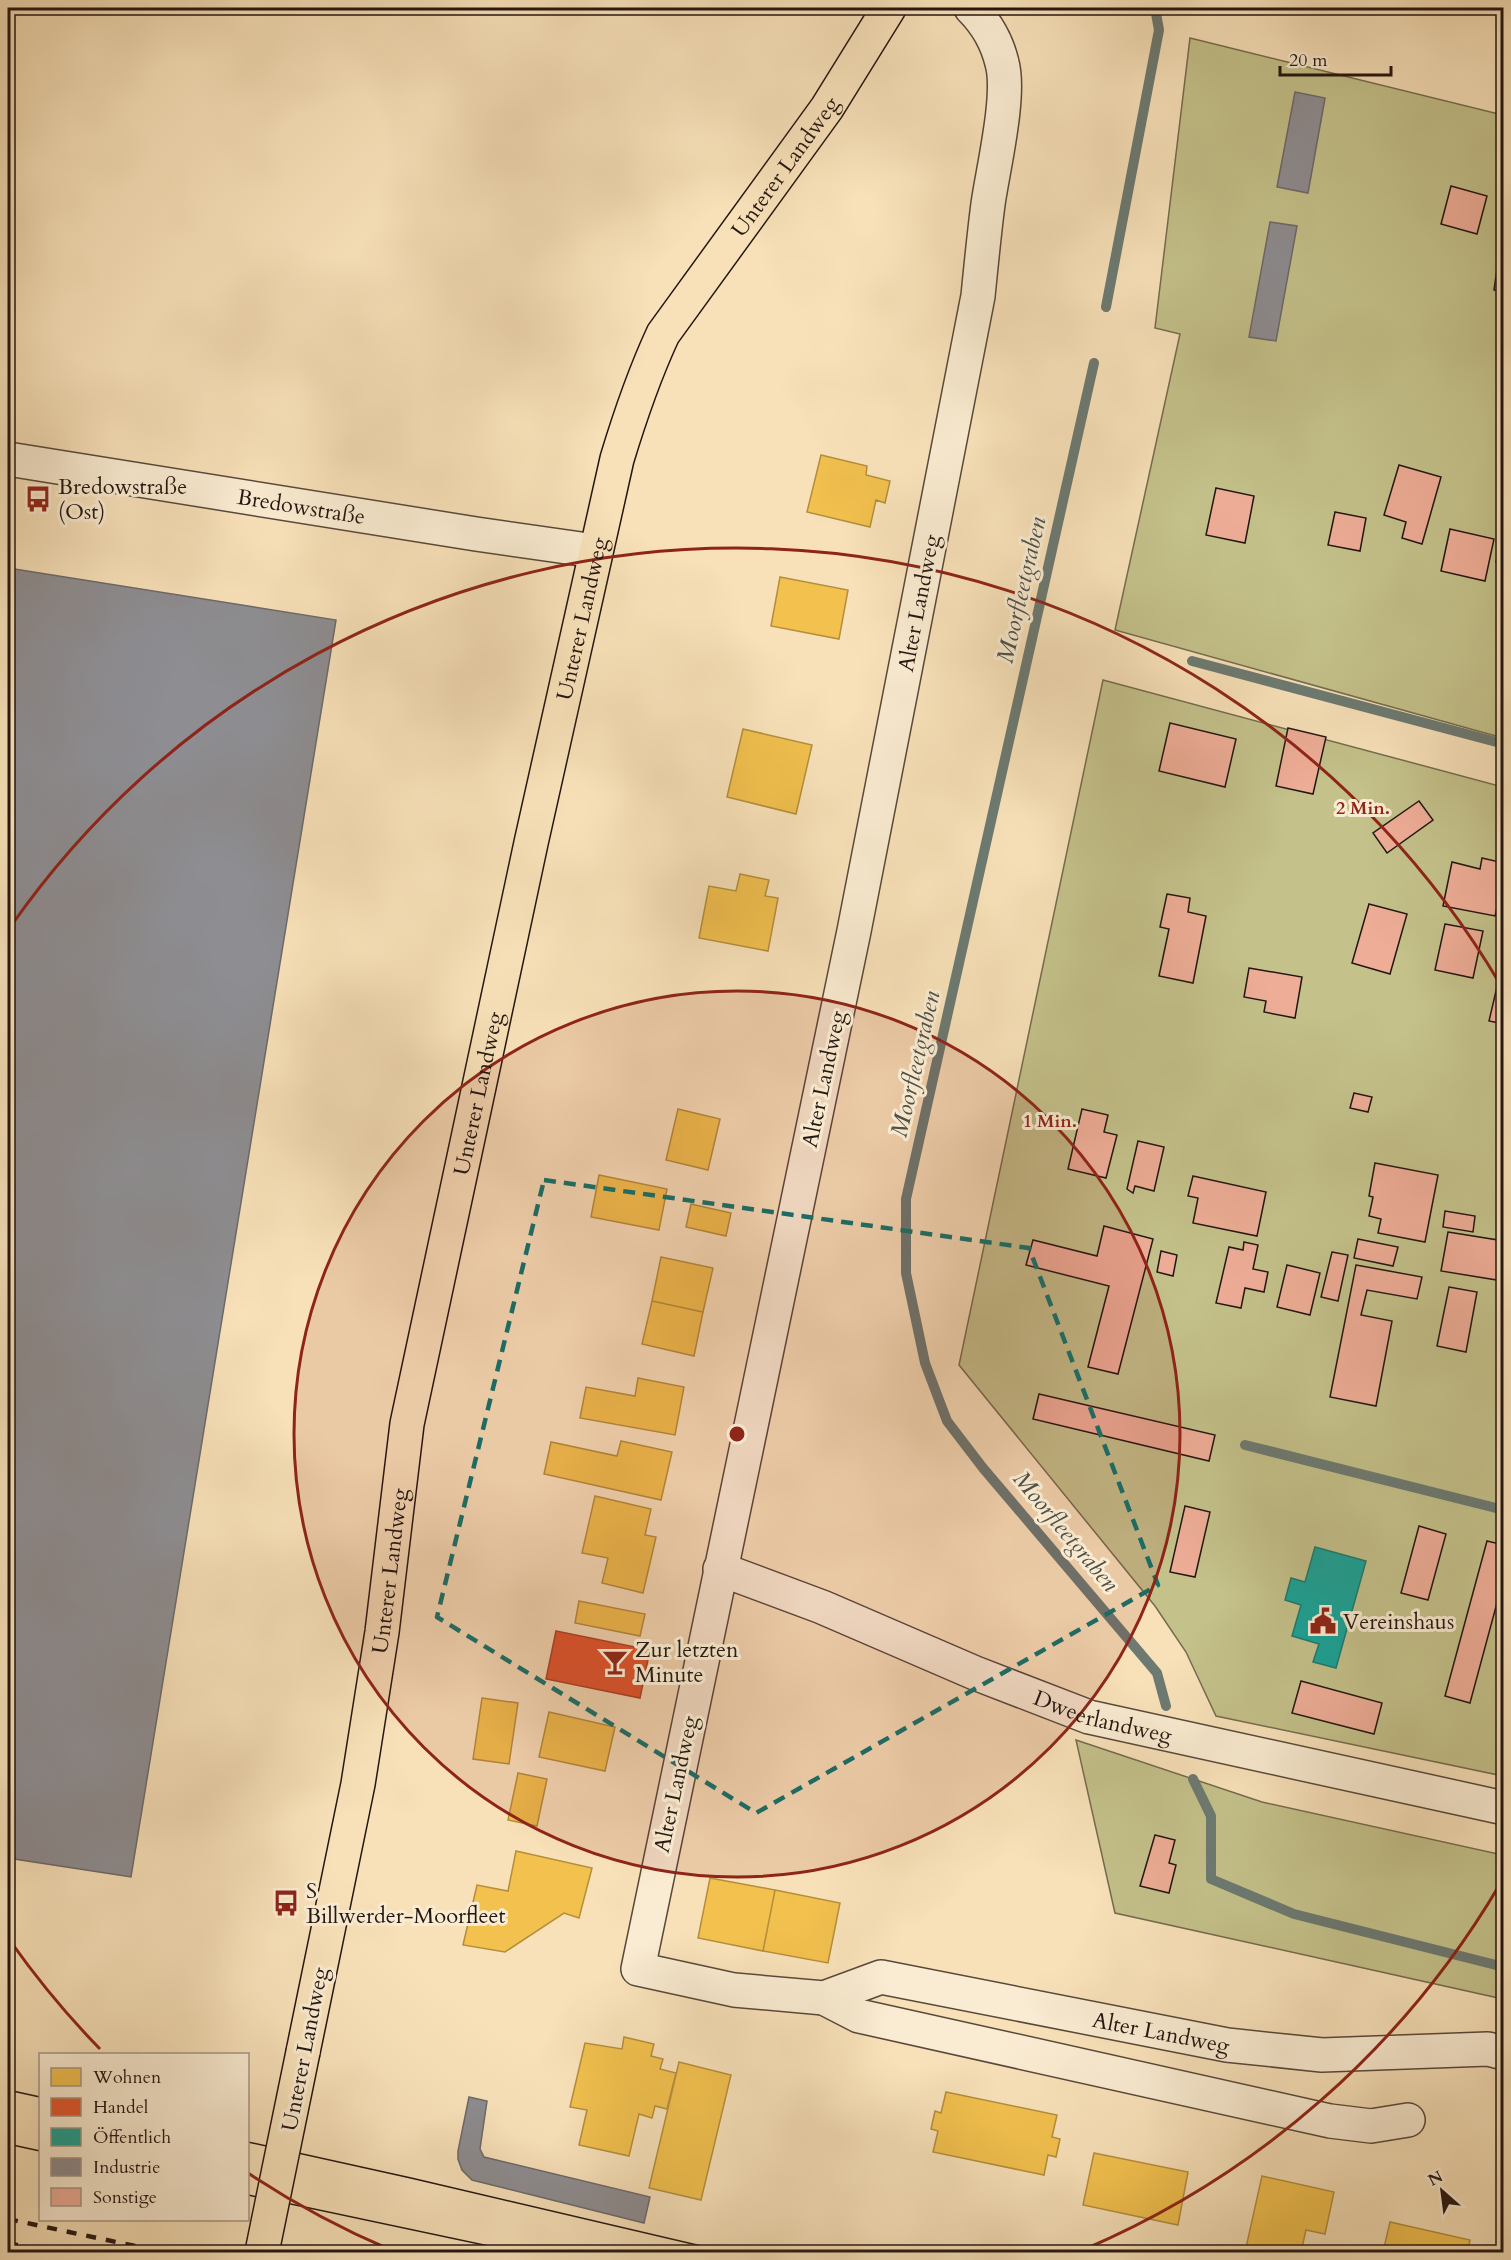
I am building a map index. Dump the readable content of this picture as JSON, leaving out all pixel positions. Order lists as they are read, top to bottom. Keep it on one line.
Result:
{"streets":{"main road":["Unterer Landweg"],"street":["Bredowstraße","Alter Landweg","Dweerlandweg"]},"crossings":[["Unterer Landweg","Bredowstraße"],["Alter Landweg","Dweerlandweg"]],"water":["Moorfleetgraben"],"places":{"bus stop":["Bredowstraße (Ost)","S Billwerder-Moorfleet"],"public building":["Vereinshaus"],"bar":["Zur letzten Minute"]},"legend":["Wohnen","Handel","Öffentlich","Industrie","Sonstige"],"scale_bar":"20 m","north":"top left","rings":["2 Min.","1 Min."]}
